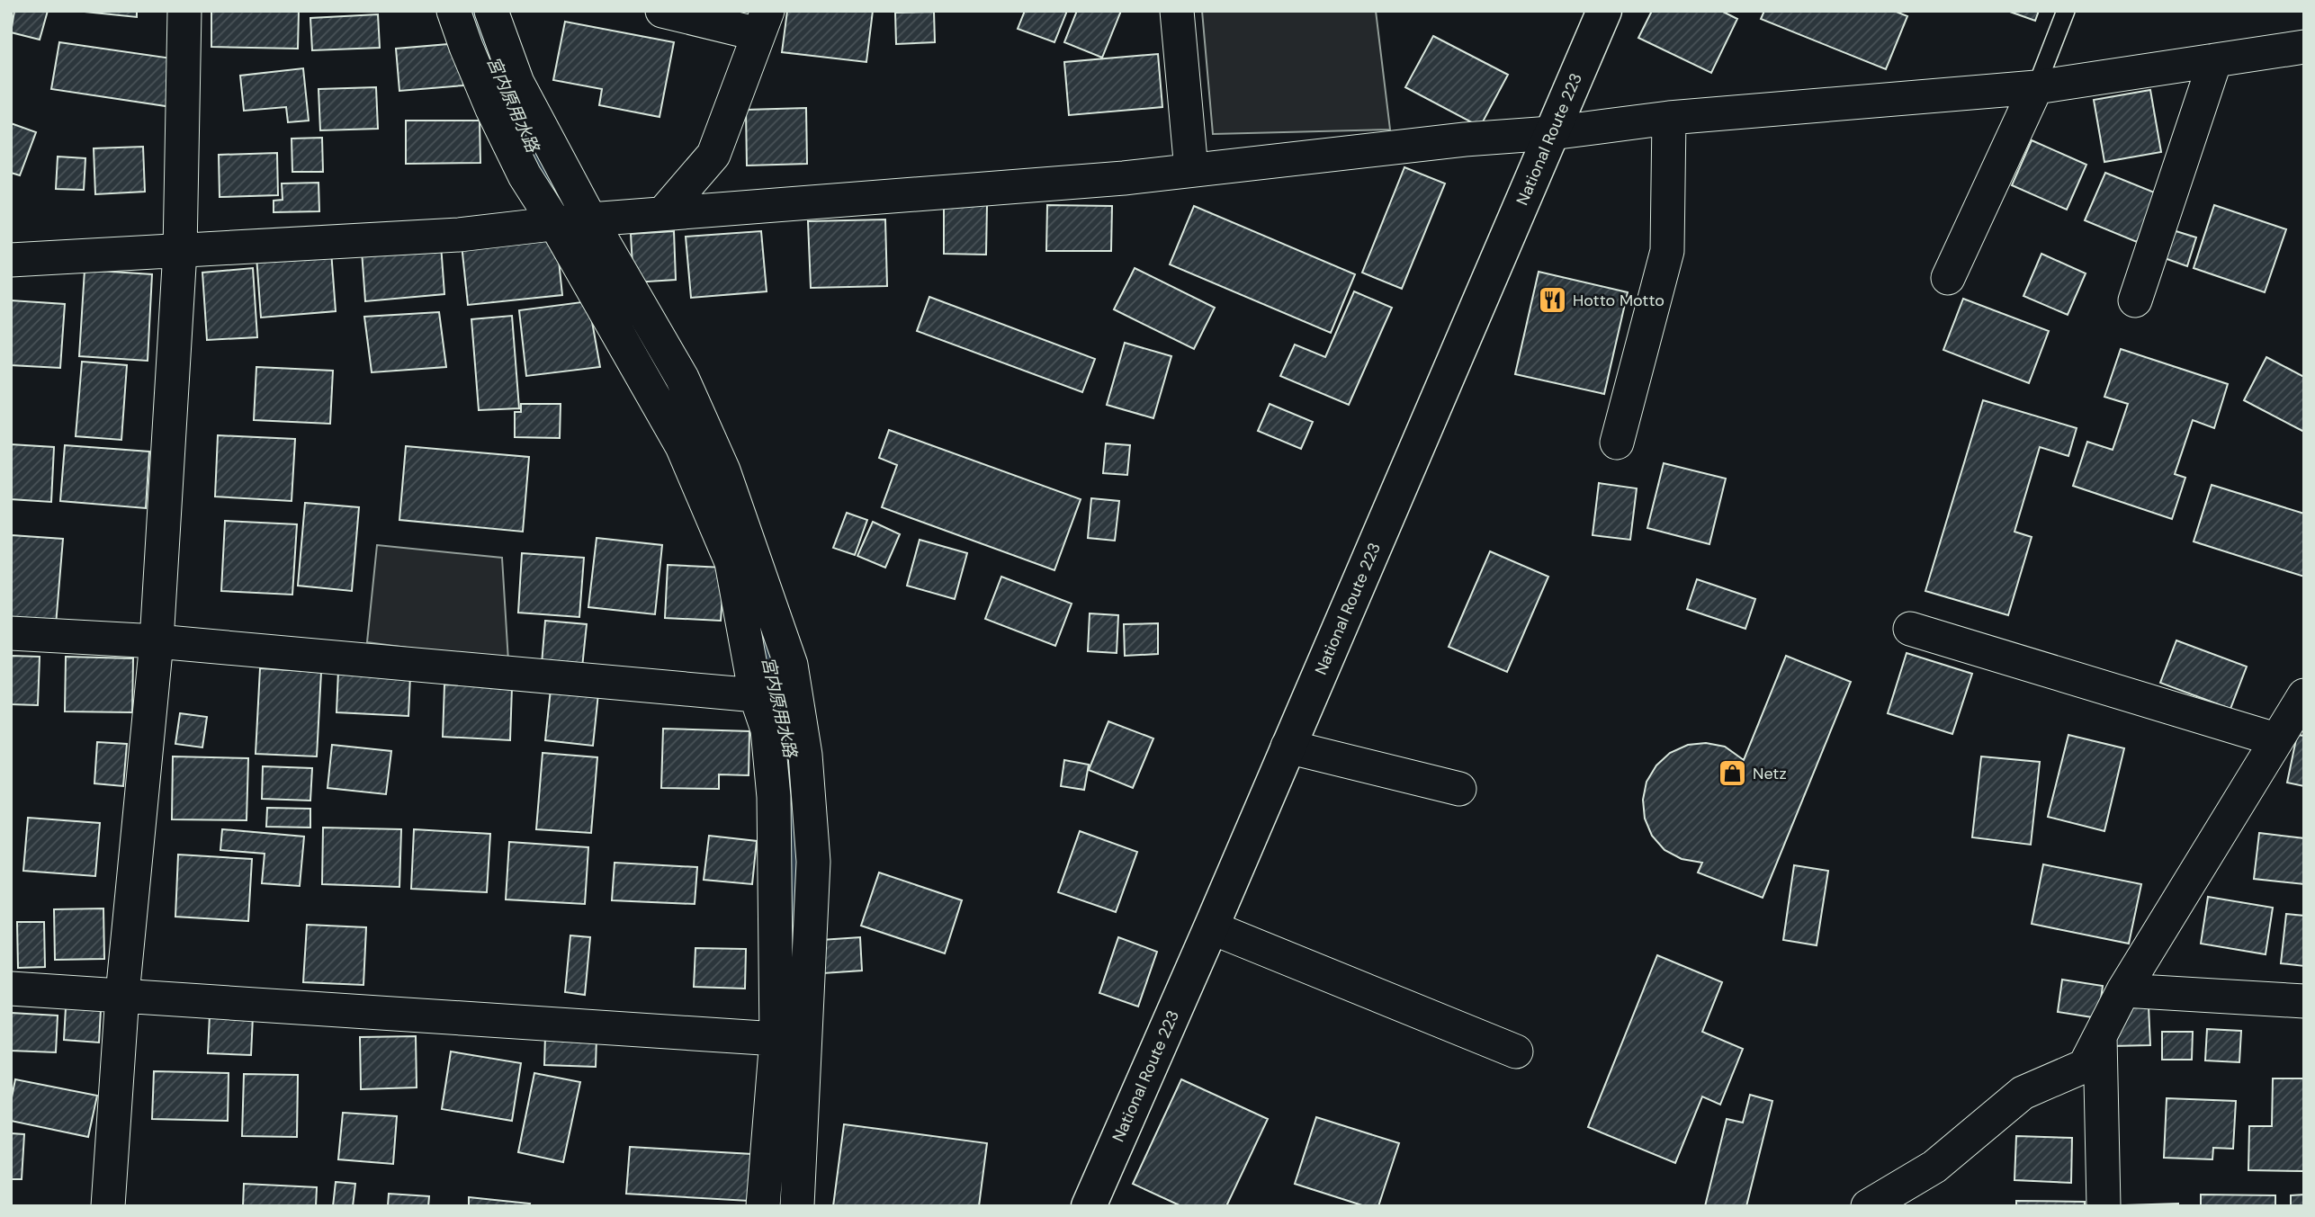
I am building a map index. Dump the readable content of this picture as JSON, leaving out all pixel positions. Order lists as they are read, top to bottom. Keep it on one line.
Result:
{"streets":{"highway":["National Route 223"]},"water":["宮内原用水路"],"places":{"restaurant":["Hotto Motto"],"shop":["Netz"]}}
